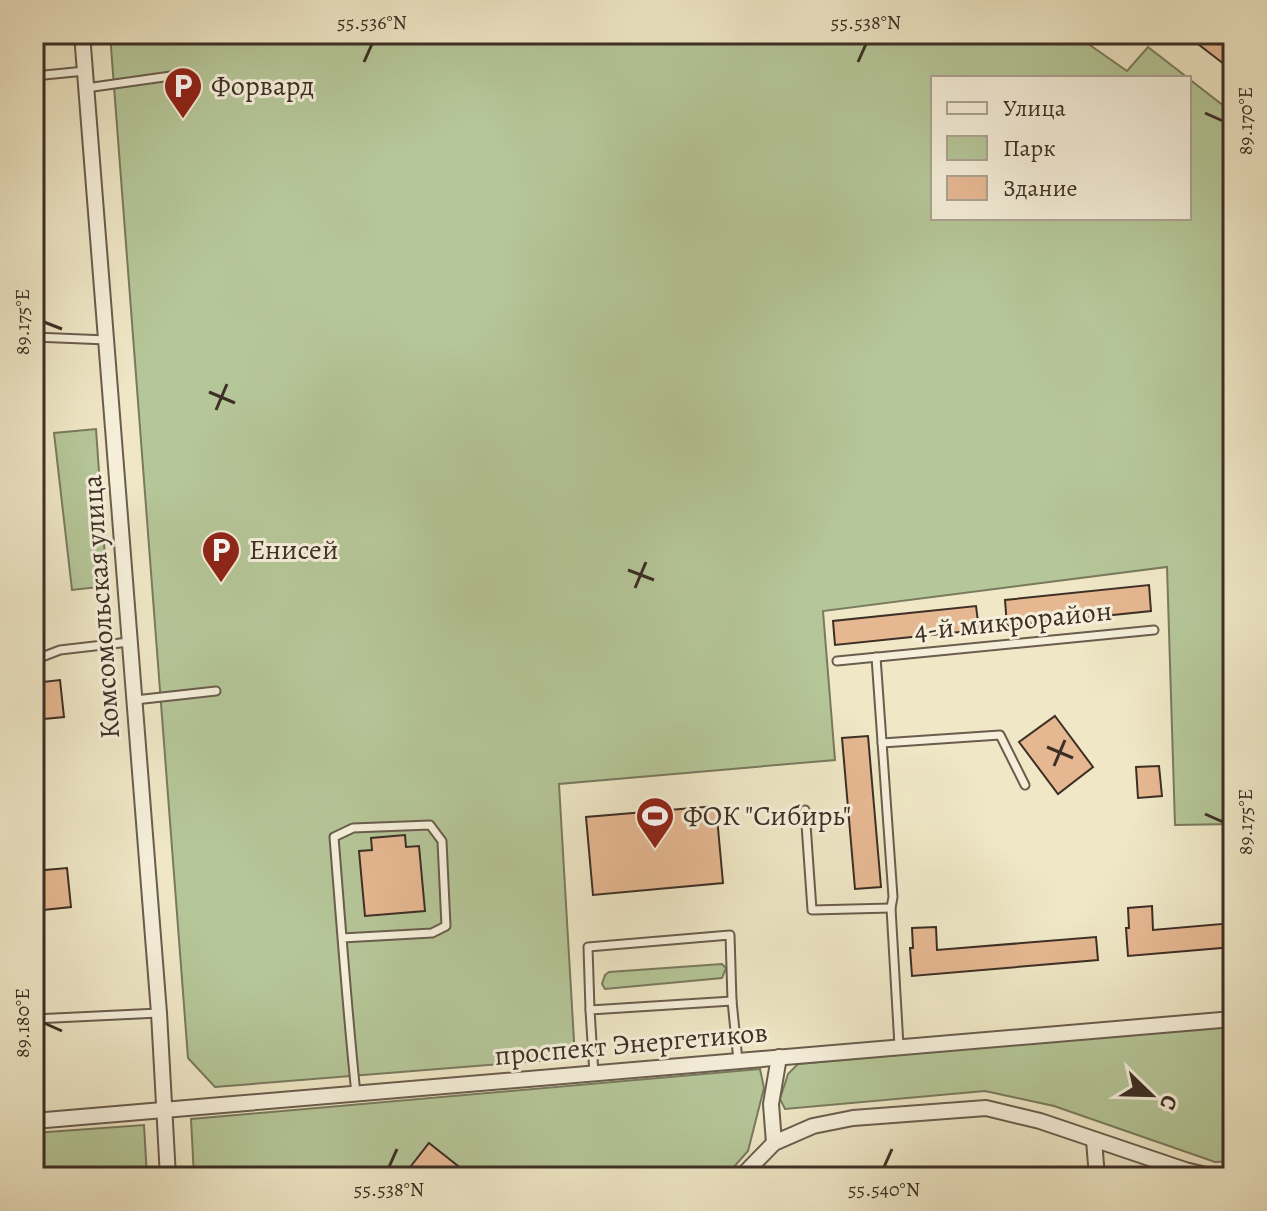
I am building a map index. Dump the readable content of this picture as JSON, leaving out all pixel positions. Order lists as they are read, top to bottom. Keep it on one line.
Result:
{"streets":{"street":["Комсомольская улица","проспект Энергетиков"],"lane":["4-й микрорайон"]},"crossings":[["Комсомольская улица","проспект Энергетиков"],["4-й микрорайон","проспект Энергетиков"]],"places":{"parking":["Форвард","Енисей"],"sports":["ФОК \"Сибирь\""]},"legend":["Улица","Парк","Здание"],"north":"bottom right","coordinates":["55.536°N","55.538°N","89.170°E","89.175°E","89.180°E","55.540°N"]}
